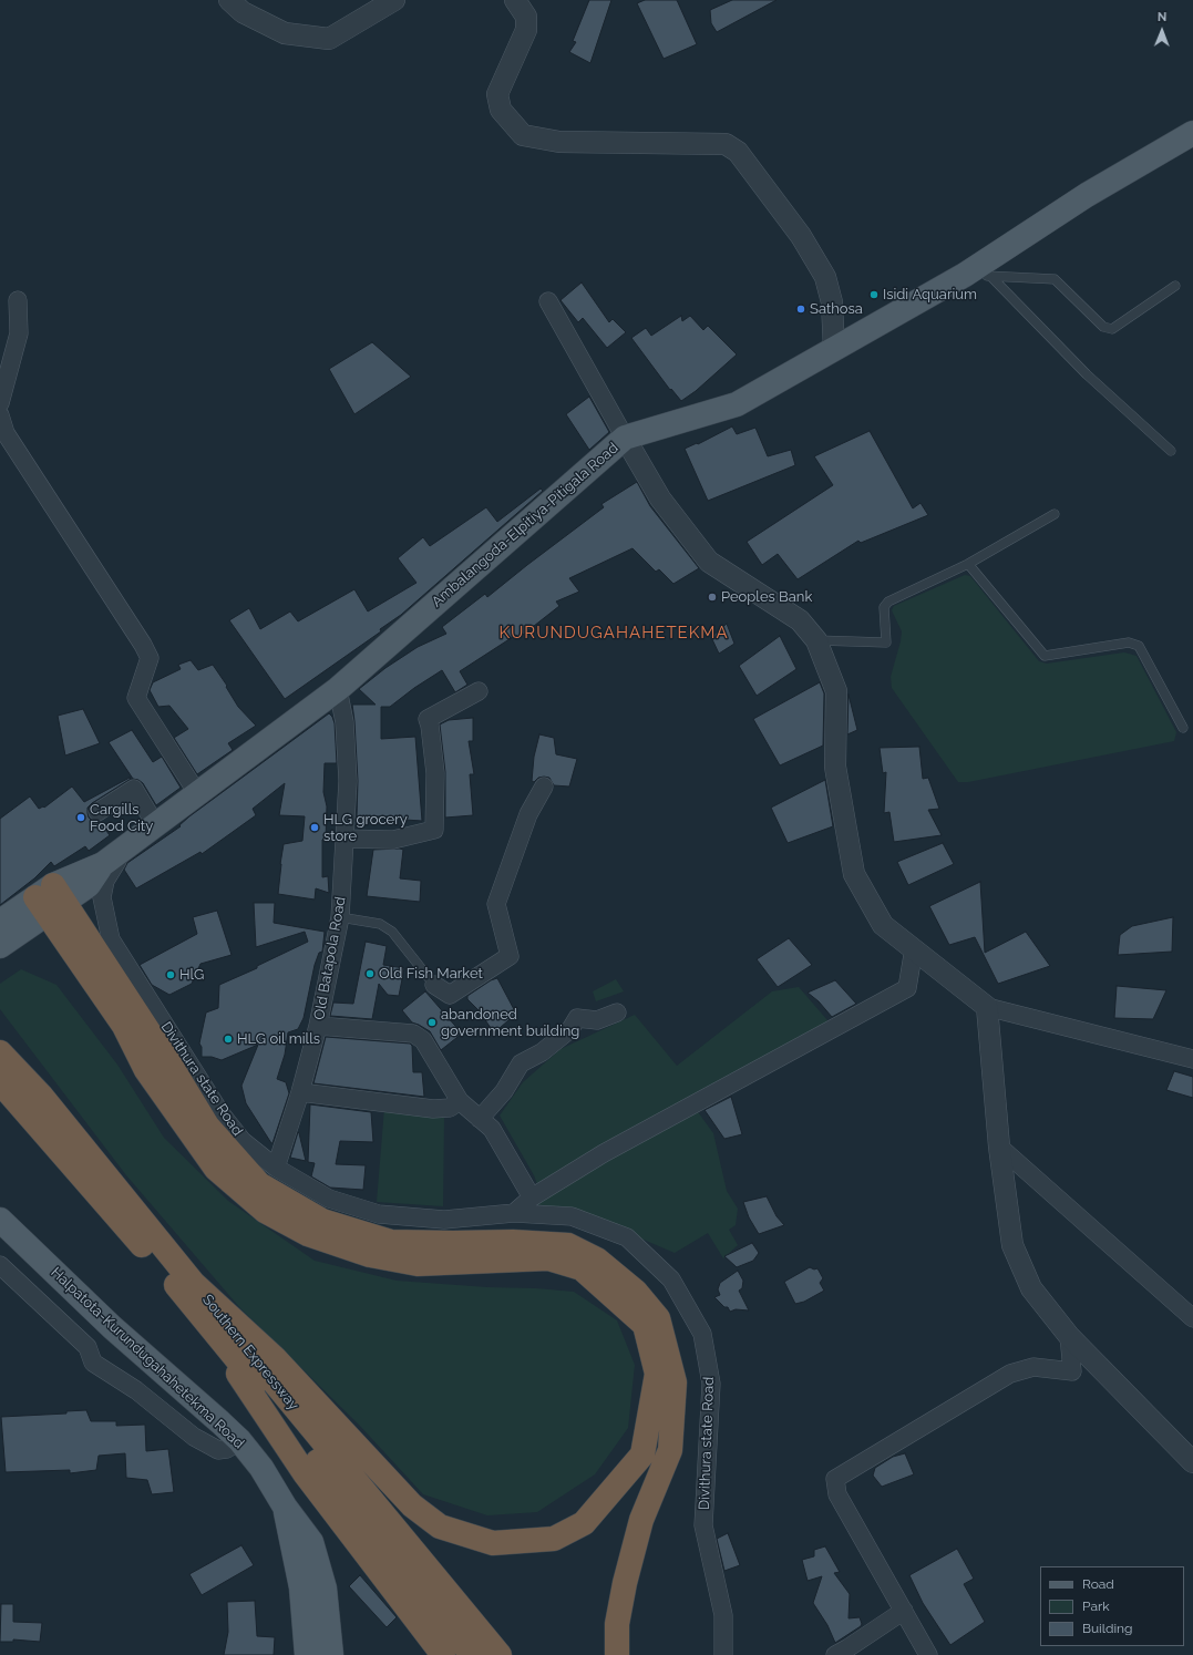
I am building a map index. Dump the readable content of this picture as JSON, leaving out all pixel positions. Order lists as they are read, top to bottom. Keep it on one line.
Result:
{"streets":{"highway":["Southern Expressway"],"main road":["Ambalangoda-Elpitiya-Pitigala Road","Halpatota-Kurundugahahetekma Road"],"street":["Old Batapola Road","Divithura state Road"]},"crossings":[["Ambalangoda-Elpitiya-Pitigala Road","Old Batapola Road"],["Ambalangoda-Elpitiya-Pitigala Road","Divithura state Road"],["Old Batapola Road","Divithura state Road"]],"districts":["KURUNDUGAHAHETEKMA"],"places":["Isidi Aquarium","Sathosa","Peoples Bank","Cargills Food City","HLG grocery store","Old Fish Market","HlG","abandoned government building","HLG oil mills"],"legend":["Road","Park","Building"],"north":"top"}
